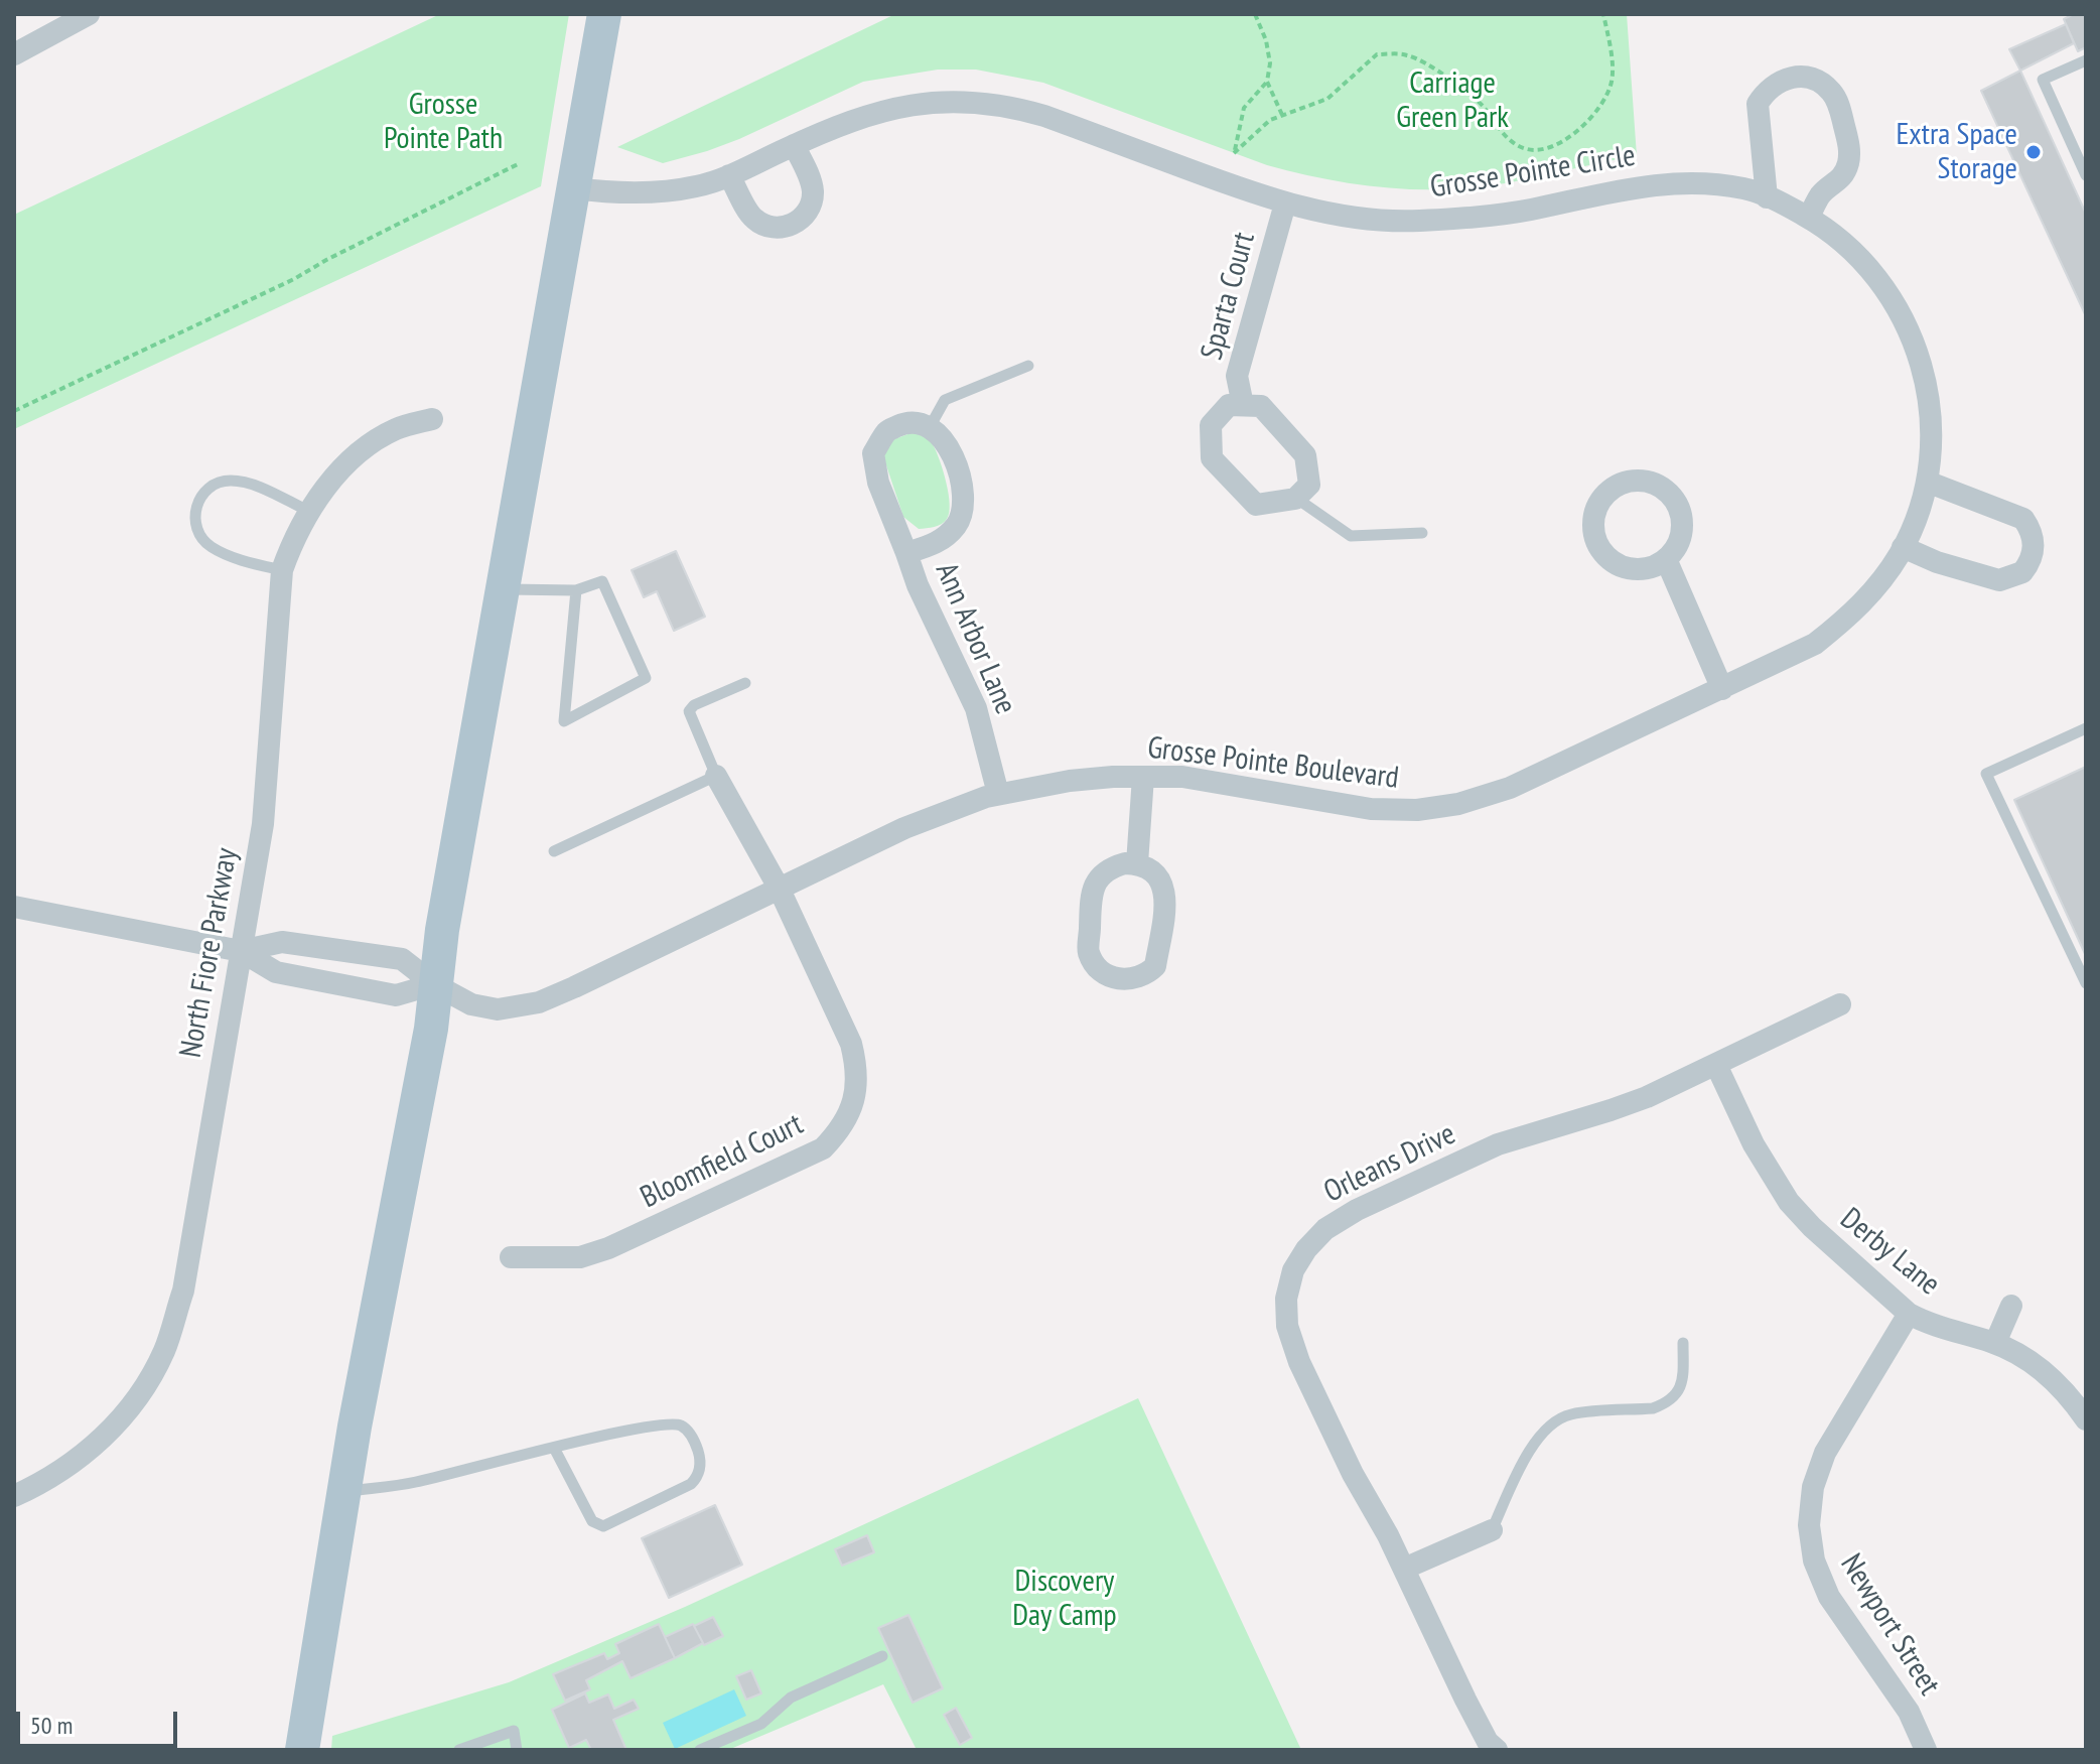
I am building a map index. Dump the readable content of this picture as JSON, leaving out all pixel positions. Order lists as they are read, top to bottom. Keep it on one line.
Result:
{"streets":{"street":["Grosse Pointe Circle","Sparta Court","Ann Arbor Lane","Grosse Pointe Boulevard","North Fiore Parkway","Bloomfield Court","Orleans Drive","Derby Lane","Newport Street"]},"crossings":[["Grosse Pointe Circle","Sparta Court"],["Grosse Pointe Circle","Grosse Pointe Boulevard"],["Ann Arbor Lane","Grosse Pointe Boulevard"],["Grosse Pointe Boulevard","North Fiore Parkway"],["Grosse Pointe Boulevard","Bloomfield Court"],["Orleans Drive","Derby Lane"],["Derby Lane","Newport Street"]],"parks":["Carriage Green Park","Grosse Pointe Path","Discovery Day Camp"],"places":["Extra Space Storage"],"scale_bar":"50 m"}
